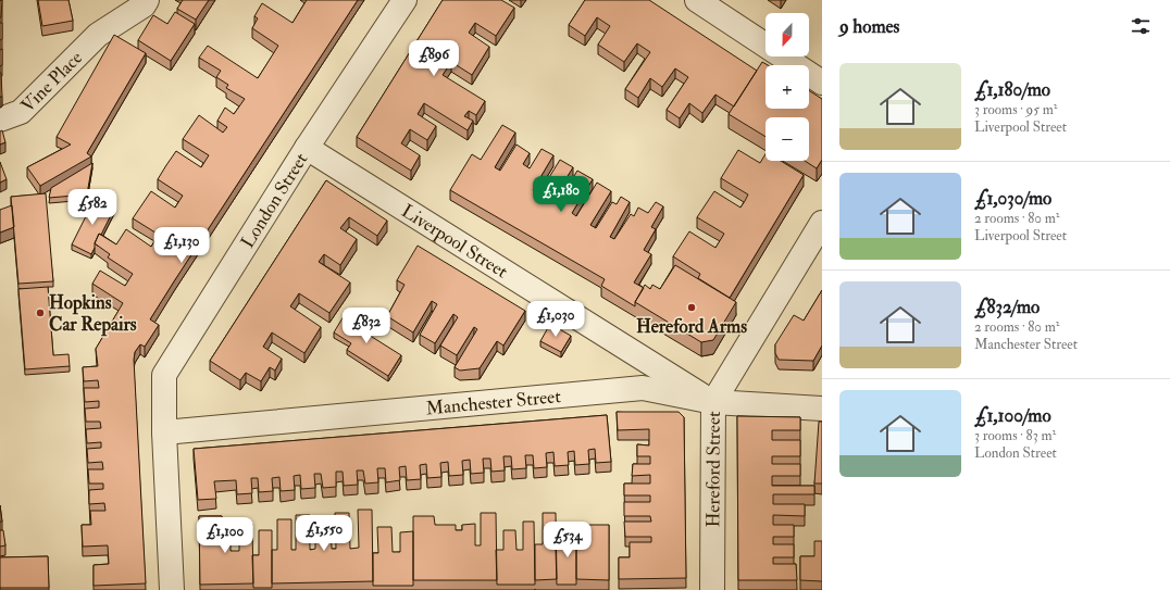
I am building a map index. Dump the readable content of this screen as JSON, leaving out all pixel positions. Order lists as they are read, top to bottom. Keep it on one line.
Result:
{"streets":{"street":["Vine Place","London Street","Liverpool Street","Manchester Street","Hereford Street"]},"crossings":[["London Street","Liverpool Street"],["London Street","Manchester Street"],["Liverpool Street","Manchester Street"],["Liverpool Street","Hereford Street"],["Manchester Street","Hereford Street"]],"places":["Hereford Arms","Hopkins Car Repairs"],"north":"bottom","page":{"heading":"9 homes","map_buttons":["+","−"],"price":["£896","£1,180","£582","£1,130","£1,030","£832","£1,550","£1,100","£534"],"list":[{"name":"£1,180/mo","note":"3 rooms · 95 m² · Liverpool Street"},{"name":"£1,030/mo","note":"2 rooms · 80 m² · Liverpool Street"},{"name":"£832/mo","note":"2 rooms · 80 m² · Manchester Street"},{"name":"£1,100/mo","note":"3 rooms · 83 m² · London Street"}]}}
